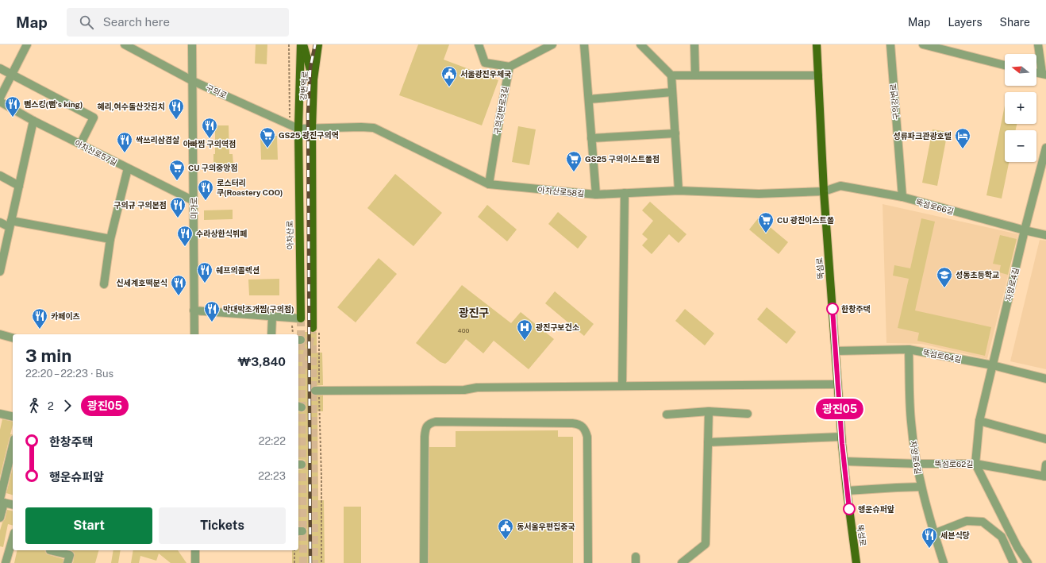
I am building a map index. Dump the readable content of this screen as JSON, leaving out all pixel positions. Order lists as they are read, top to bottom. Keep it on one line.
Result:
{"streets":{"main road":["강변역로","아차산로","뚝섬로"],"street":["구의로","구의강변로","구의강변로3길","아차산로57길","아차산로58길","뚝섬로66길","미가로","자양로4길","뚝섬로64길","자양로6길","뚝섬로62길"]},"crossings":[["강변역로","구의로"],["강변역로","아차산로58길"],["구의로","아차산로58길"],["구의로","미가로"],["구의로","아차산로"],["구의강변로","뚝섬로66길"],["구의강변로3길","아차산로58길"],["아차산로57길","미가로"],["아차산로58길","뚝섬로66길"],["아차산로58길","뚝섬로"],["뚝섬로66길","뚝섬로"],["뚝섬로66길","자양로4길"],["미가로","아차산로"],["뚝섬로","뚝섬로64길"],["뚝섬로","뚝섬로62길"],["자양로4길","뚝섬로64길"],["자양로4길","뚝섬로62길"],["뚝섬로64길","자양로6길"],["자양로6길","뚝섬로62길"]],"districts":["광진구"],"places":{"public building":["서울광진우체국","동서울우편집중국"],"restaurant":["뻠스킹(뻠's king)","혜리,여수돌산갓김치","아빠찜 구의역점","싹쓰리삼겹살","로스터리 쿠(Roastery COO)","구의규 구의본점","수라상한식뷔페","쉐프의콜렉션","신세계호떡분식","박대박조개찜(구의점)","카페이츠","세븐식당"],"supermarket":["GS25 광진구의역","GS25 구의이스트폴점","CU 구의중앙점","CU 광진이스트폴"],"hotel":["성류파크관광호텔"],"school or university":["성동초등학교"],"other":["한창주택","행운슈퍼앞"],"hospital":["광진구보건소"]},"lines":["bus line 광진05"],"house_numbers":["400"],"north":"left","page":{"header":"Map","search":"Search here","nav":["Map","Layers","Share"],"on_map":"광진05","map_buttons":["+","−"],"heading":["3 min","22:20 – 22:23 · Bus","₩3,840"],"legs":["2","광진05"],"list":[{"name":"한창주택","value":"22:22"},{"name":"행운슈퍼앞","value":"22:23"}],"buttons":["Start","Tickets"]}}
